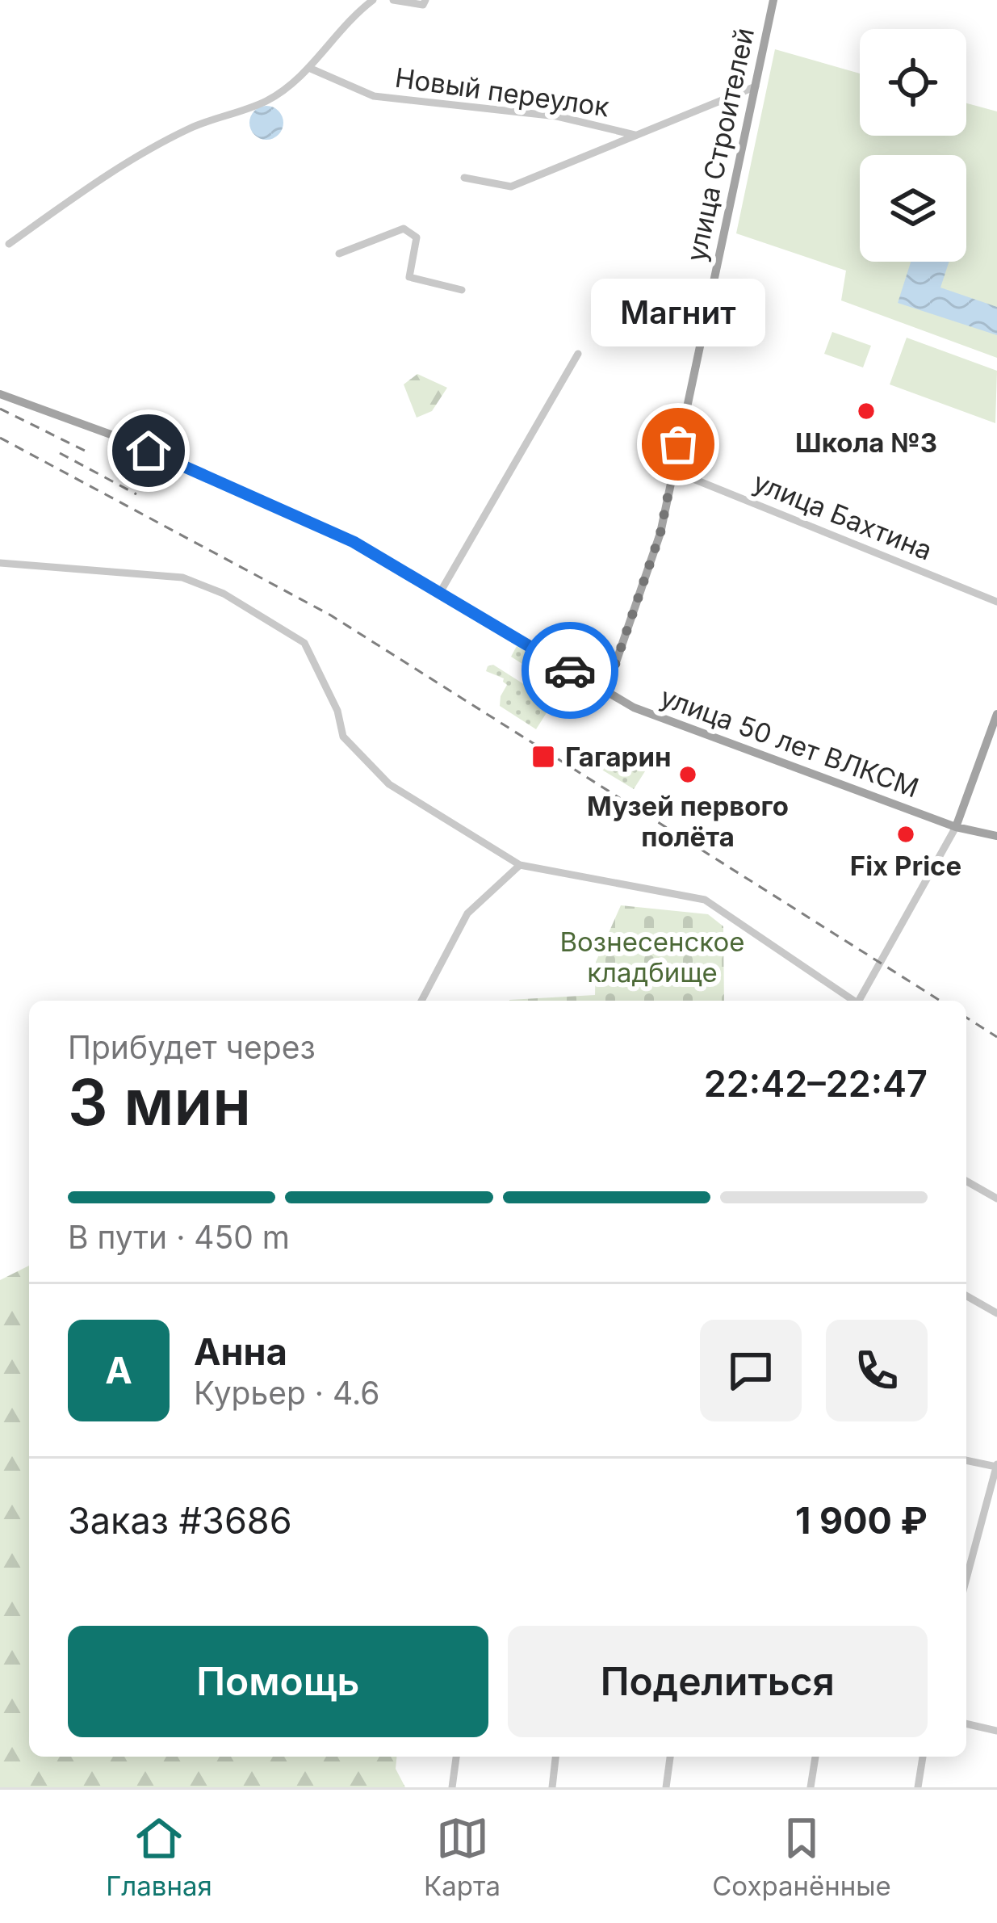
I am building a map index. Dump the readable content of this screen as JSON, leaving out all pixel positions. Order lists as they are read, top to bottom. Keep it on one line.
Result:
{"streets":{"main road":["улица Строителей","улица 50 лет ВЛКСМ"],"street":["Новый переулок","улица Бахтина"]},"crossings":[["улица Строителей","улица Бахтина"],["улица Строителей","улица 50 лет ВЛКСМ"]],"parks":["Вознесенское кладбище"],"places":{"other":["Школа №3","Магнит","Музей первого полёта","Fix Price"],"transit":["Гагарин"]},"page":{"bubble":"Магнит","heading":["3 мин","Прибудет через","22:42–22:47"],"panel":["Анна","Курьер · 4.6","Заказ #3686","1 900 ₽"],"bar":"В пути · 450 m","round":"А","buttons":["Помощь","Поделиться"],"tabs":["Главная","Карта","Сохранённые"]}}
